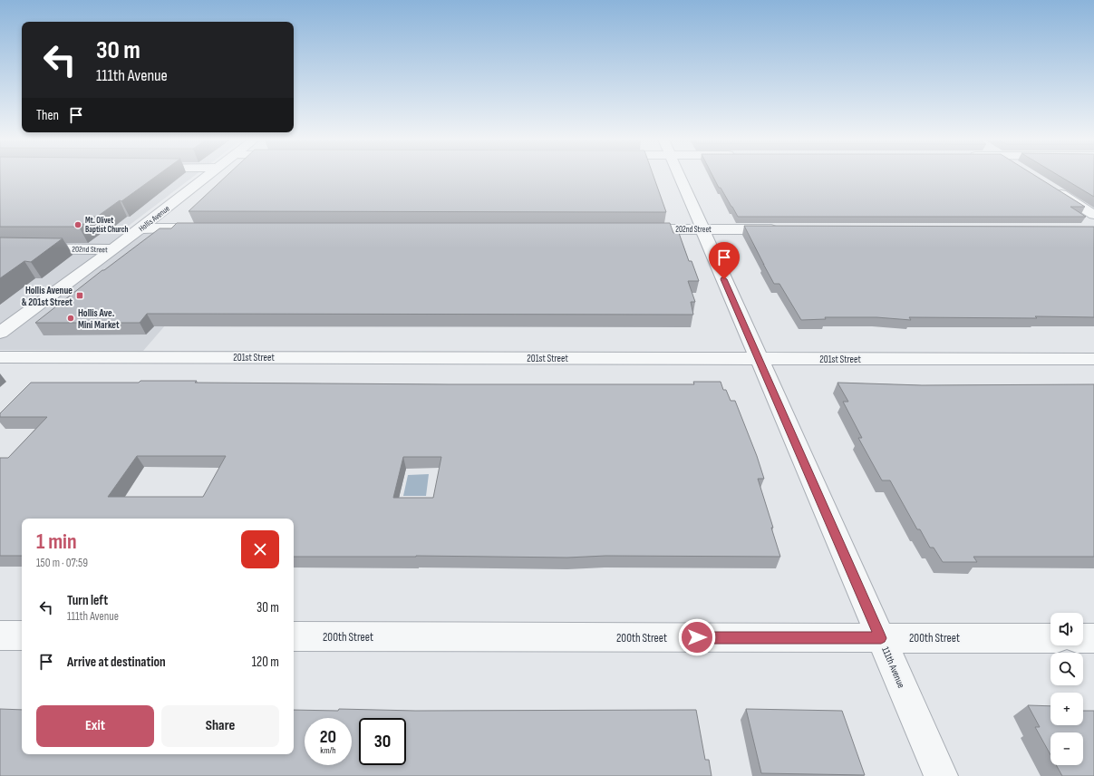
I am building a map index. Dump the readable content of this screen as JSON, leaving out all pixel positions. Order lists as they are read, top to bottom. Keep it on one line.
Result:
{"streets":{"street":["Hollis Avenue","202nd Street","201st Street","200th Street","111th Avenue"]},"crossings":[["Hollis Avenue","202nd Street"],["202nd Street","111th Avenue"],["201st Street","111th Avenue"],["200th Street","111th Avenue"]],"places":{"other":["Mt. Olivet Baptist Church","Hollis Ave. Mini Market"],"transit":["Hollis Avenue & 201st Street"]},"page":{"turn":["30 m","111th Avenue"],"then":"Then","heading":["1 min","150 m · 07:59"],"list":[{"name":"Turn left","note":"111th Avenue","value":"30 m"},{"name":"Arrive at destination","value":"120 m"}],"map_buttons":["+","−"],"buttons":["Exit","Share"],"speed":"20 km/h","limit":"30"}}
